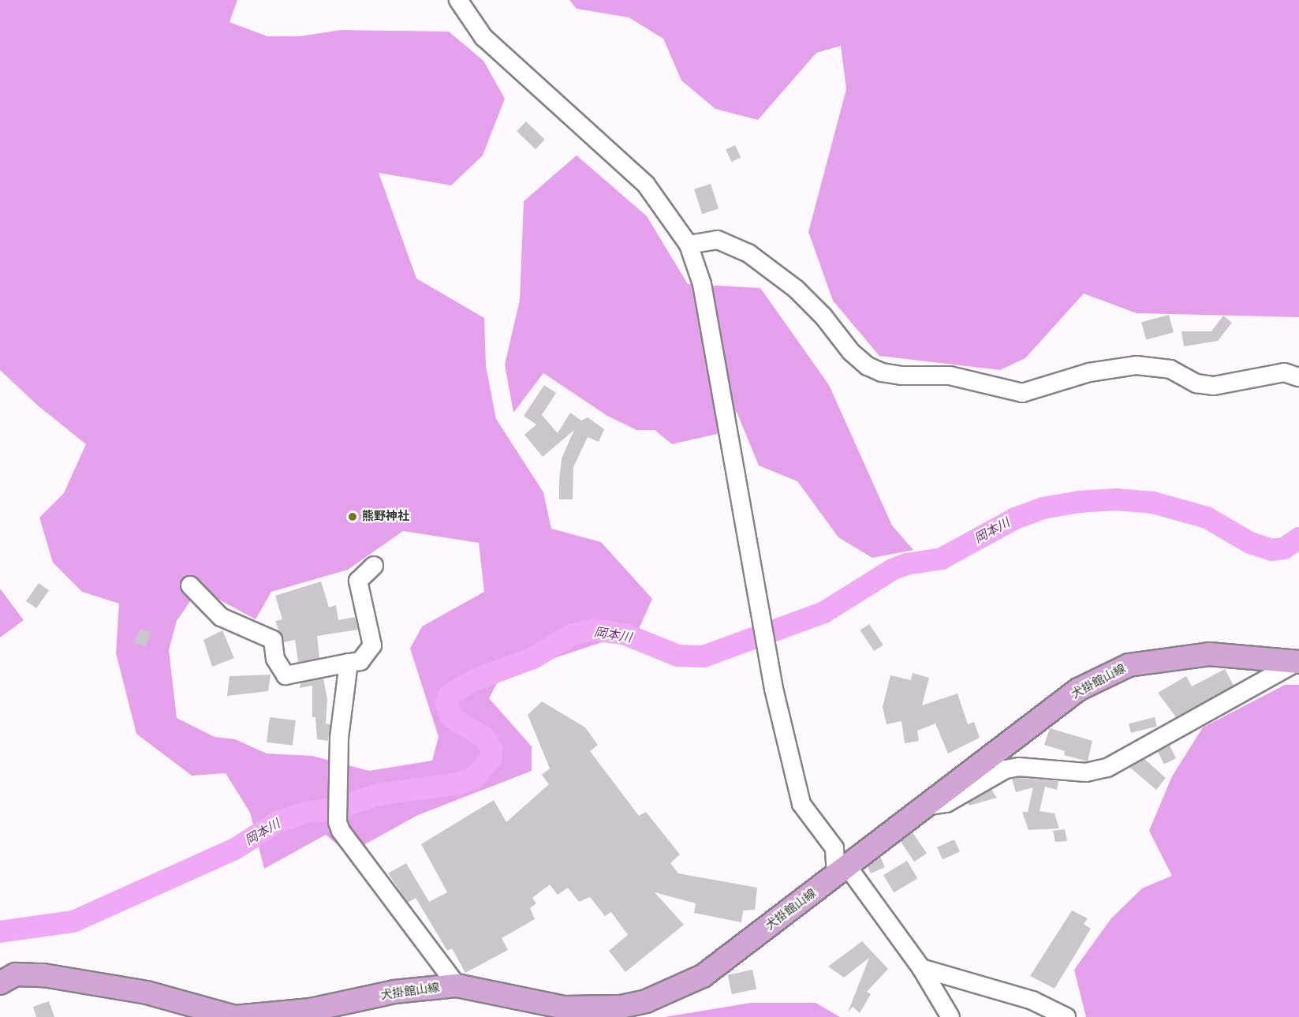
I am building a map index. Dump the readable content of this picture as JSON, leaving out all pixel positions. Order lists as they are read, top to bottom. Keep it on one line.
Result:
{"streets":{"main road":["犬掛館山線"]},"water":["岡本川"],"places":["熊野神社"]}
